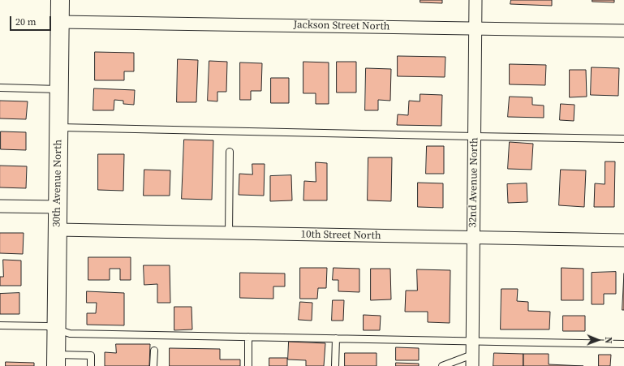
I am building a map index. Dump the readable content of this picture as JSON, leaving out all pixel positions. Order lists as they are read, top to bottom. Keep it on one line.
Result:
{"streets":{"street":["Jackson Street North","32nd Avenue North","30th Avenue North","10th Street North"]},"crossings":[["Jackson Street North","32nd Avenue North"],["Jackson Street North","30th Avenue North"],["32nd Avenue North","10th Street North"],["30th Avenue North","10th Street North"]],"scale_bar":"20 m","north":"right"}
